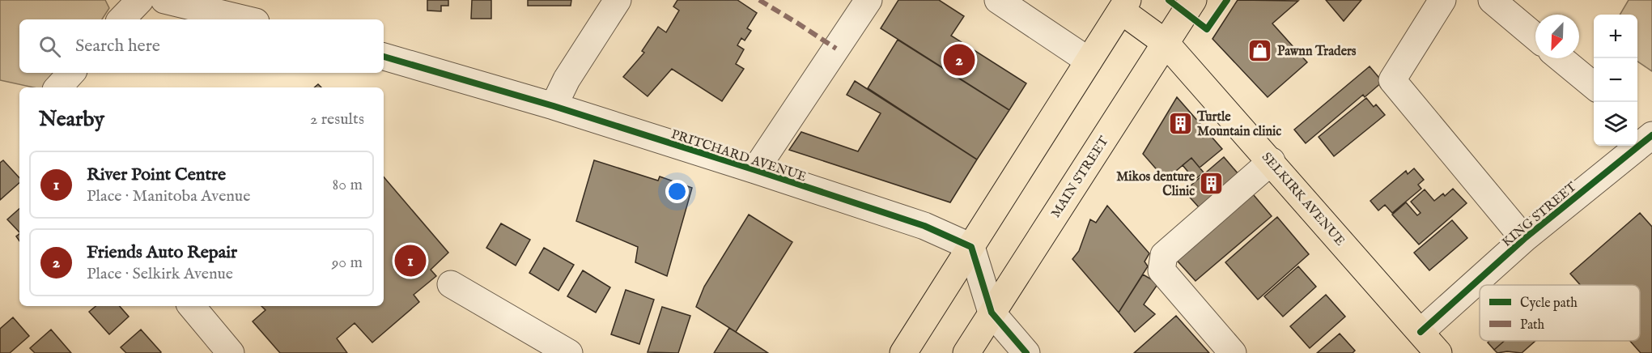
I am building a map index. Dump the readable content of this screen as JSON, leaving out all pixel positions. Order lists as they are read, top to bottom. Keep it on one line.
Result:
{"streets":{"main road":["MAIN STREET","SELKIRK AVENUE"],"street":["PRITCHARD AVENUE","KING STREET"]},"crossings":[["MAIN STREET","SELKIRK AVENUE"],["SELKIRK AVENUE","KING STREET"]],"places":{"shop":["Pawnn Traders"],"building":["Turtle Mountain clinic","Mikos denture Clinic"]},"legend":["Cycle path","Path"],"north":"bottom left","page":{"map_buttons":["+","−"],"search":"Search here","pins":["2","1"],"heading":["Nearby","2 results"],"list":[{"mark":"1","name":"River Point Centre","note":"Place · Manitoba Avenue","value":"80 m"},{"mark":"2","name":"Friends Auto Repair","note":"Place · Selkirk Avenue","value":"90 m"}]}}
